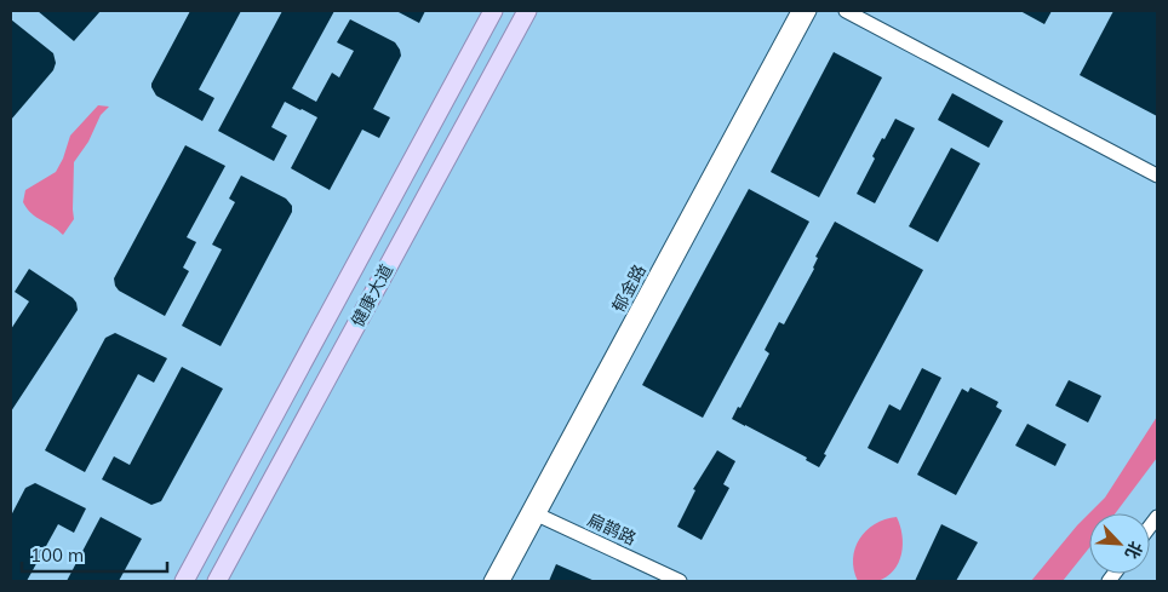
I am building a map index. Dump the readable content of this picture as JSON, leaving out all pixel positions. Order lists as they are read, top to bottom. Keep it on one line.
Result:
{"streets":{"main road":["健康大道"],"street":["郁金路","扁鹊路"]},"crossings":[["郁金路","扁鹊路"]],"scale_bar":"100 m","north":"bottom right"}
